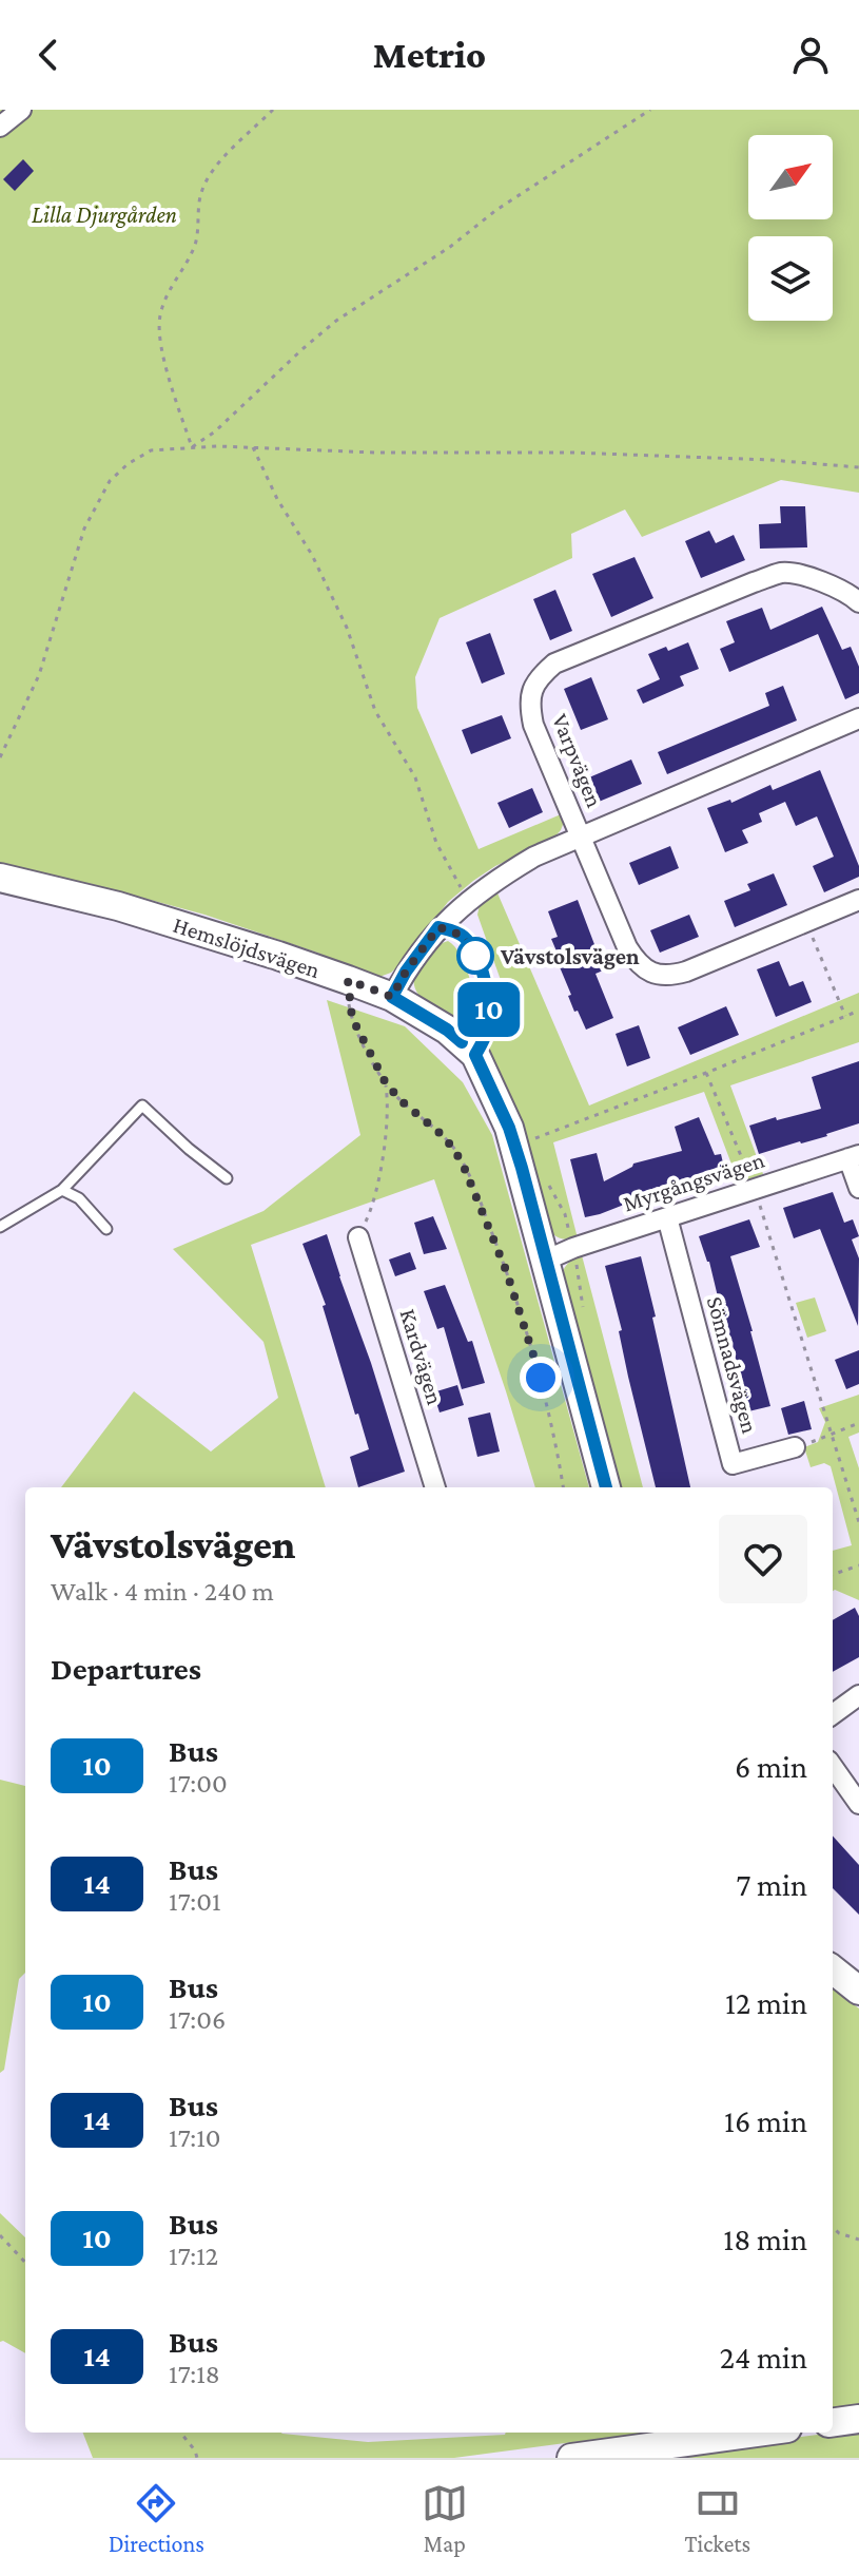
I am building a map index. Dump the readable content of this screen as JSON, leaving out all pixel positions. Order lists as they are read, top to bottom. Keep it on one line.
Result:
{"streets":{"street":["Varpvägen","Hemslöjdsvägen","Myrgångsvägen","Kardvägen","Sömnadsvägen"]},"crossings":[["Hemslöjdsvägen","Myrgångsvägen"],["Myrgångsvägen","Sömnadsvägen"]],"parks":["Lilla Djurgården"],"places":["Vävstolsvägen"],"lines":["bus line 10"],"north":"top right","page":{"header":"Metrio","on_map":"10","heading":[["Vävstolsvägen","Walk · 4 min · 240 m"],"Departures"],"list":[{"mark":"10","name":"Bus","note":"17:00","value":"6 min"},{"mark":"14","name":"Bus","note":"17:01","value":"7 min"},{"mark":"10","name":"Bus","note":"17:06","value":"12 min"},{"mark":"14","name":"Bus","note":"17:10","value":"16 min"},{"mark":"10","name":"Bus","note":"17:12","value":"18 min"},{"mark":"14","name":"Bus","note":"17:18","value":"24 min"}],"tabs":["Directions","Map","Tickets"]}}
